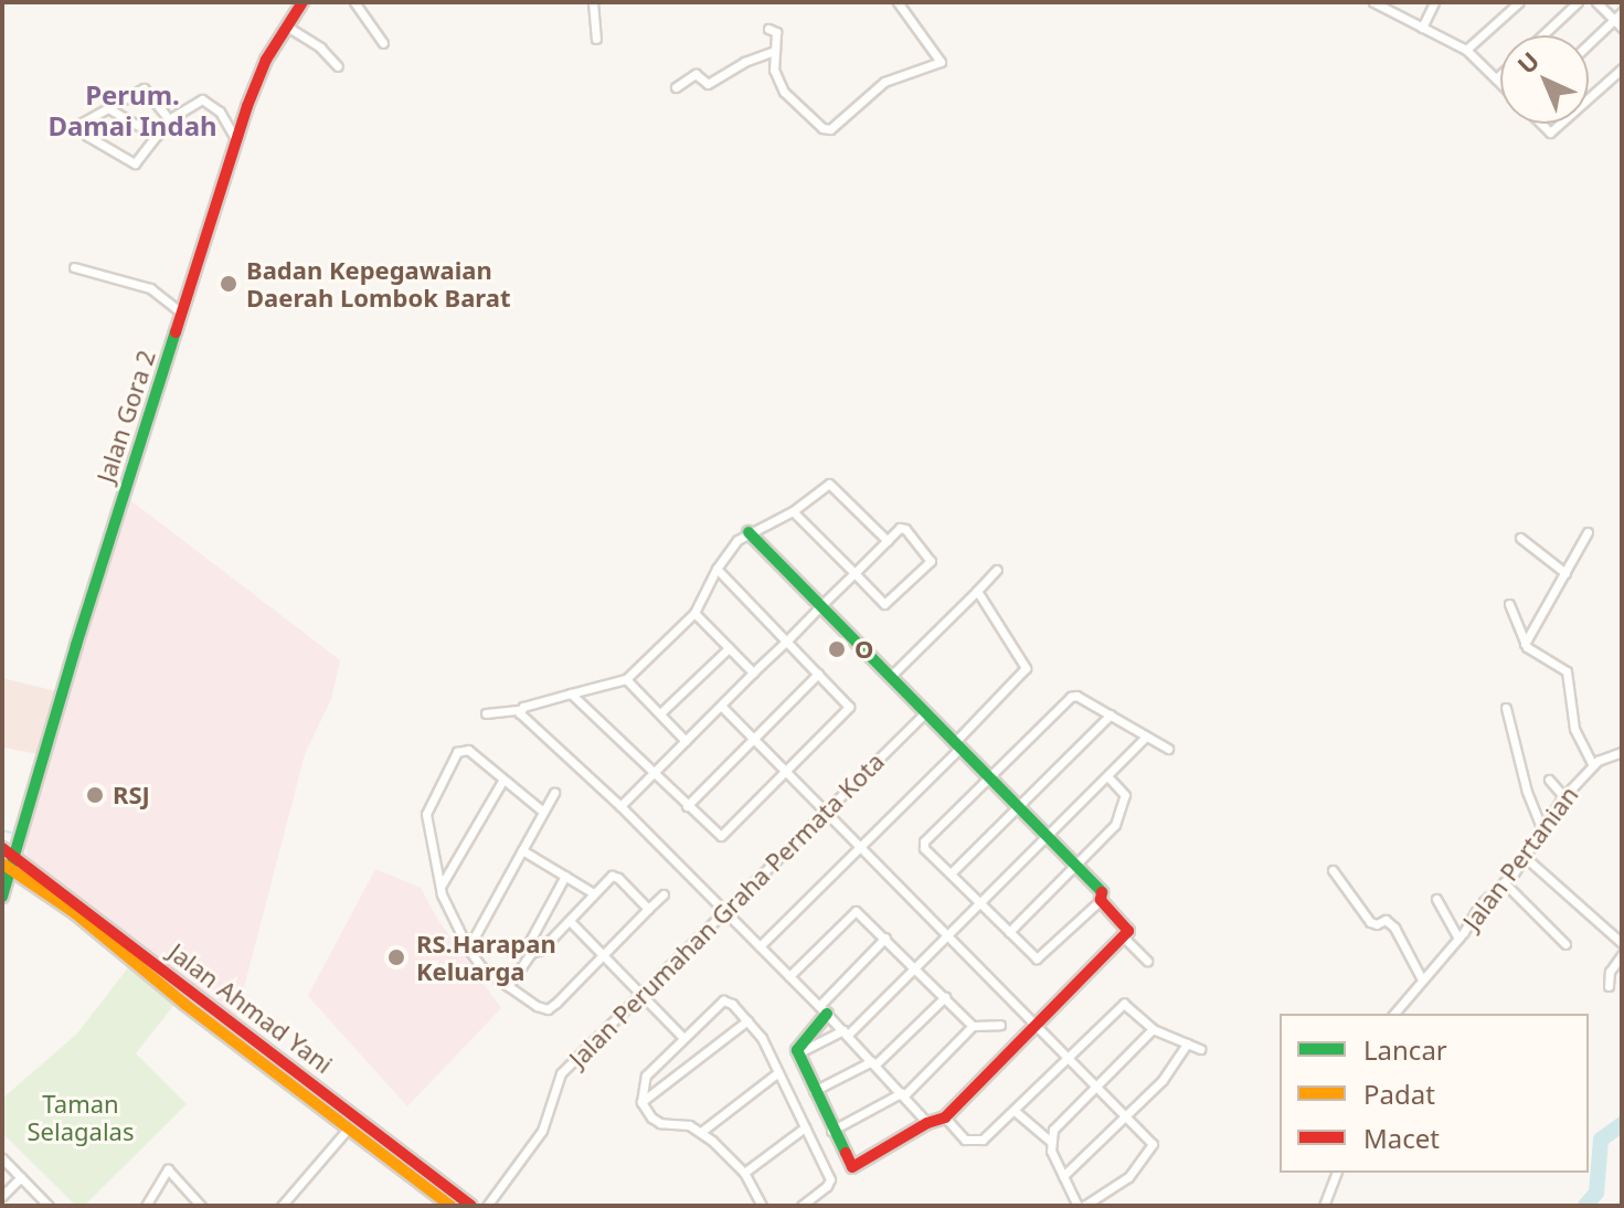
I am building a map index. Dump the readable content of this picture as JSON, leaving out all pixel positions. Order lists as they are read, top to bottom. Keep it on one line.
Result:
{"streets":{"main road":["Jalan Gora 2","Jalan Ahmad Yani"],"street":["Jalan Pertanian","Jalan Perumahan Graha Permata Kota"]},"crossings":[["Jalan Gora 2","Jalan Ahmad Yani"]],"districts":["Perum. Damai Indah"],"parks":["Taman Selagalas"],"places":["Badan Kepegawaian Daerah Lombok Barat","O","RSJ","RS.Harapan Keluarga"],"legend":["Lancar","Padat","Macet"],"north":"top left"}
